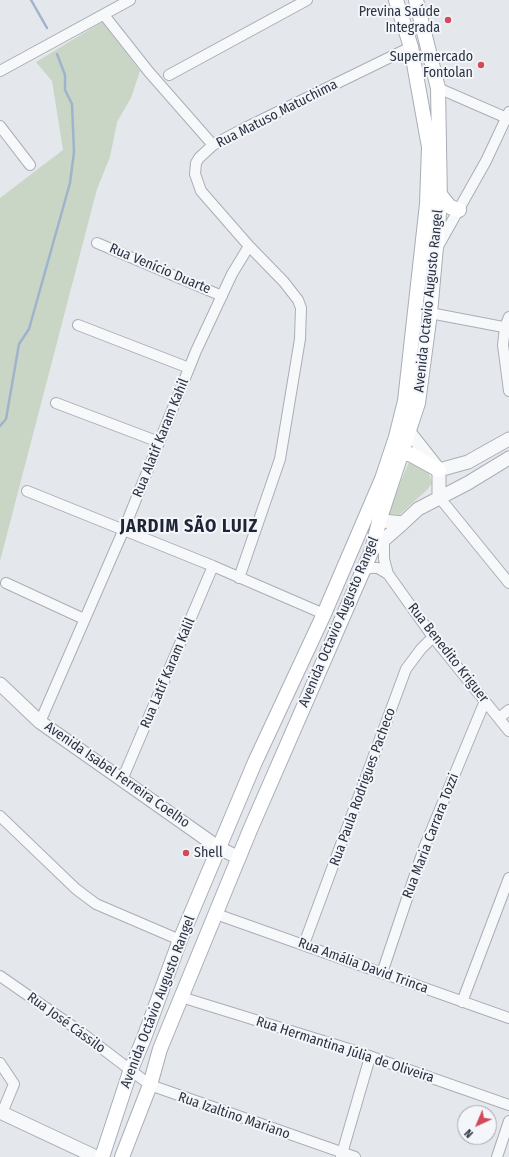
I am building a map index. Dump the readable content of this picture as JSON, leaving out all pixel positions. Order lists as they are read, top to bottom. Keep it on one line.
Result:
{"streets":{"main road":["Avenida Octavio Augusto Rangel","Avenida Octávio Augusto Rangel"],"street":["Rua Matuso Matuchima","Rua Venício Duarte","Rua Alatif Karam Kahil","Rua Benedito Kriguer","Rua Latif Karam Kalil","Avenida Isabel Ferreira Coelho","Rua Paula Rodrigues Pacheco","Rua Maria Carrara Tozzi","Rua Amália David Trinca","Rua José Cássilo","Rua Hermantina Júlia de Oliveira","Rua Izaltino Mariano"]},"crossings":[["Rua Matuso Matuchima","Avenida Octavio Augusto Rangel"],["Rua Matuso Matuchima","Rua Alatif Karam Kahil"],["Rua Venício Duarte","Rua Alatif Karam Kahil"],["Avenida Octavio Augusto Rangel","Avenida Isabel Ferreira Coelho"],["Avenida Octavio Augusto Rangel","Avenida Octávio Augusto Rangel"],["Rua Alatif Karam Kahil","Avenida Isabel Ferreira Coelho"],["Rua Benedito Kriguer","Rua Paula Rodrigues Pacheco"],["Rua Benedito Kriguer","Rua Maria Carrara Tozzi"],["Rua Latif Karam Kalil","Avenida Isabel Ferreira Coelho"],["Avenida Isabel Ferreira Coelho","Avenida Octávio Augusto Rangel"],["Rua Paula Rodrigues Pacheco","Rua Amália David Trinca"],["Rua Maria Carrara Tozzi","Rua Amália David Trinca"],["Rua Amália David Trinca","Avenida Octávio Augusto Rangel"],["Avenida Octávio Augusto Rangel","Rua José Cássilo"],["Avenida Octávio Augusto Rangel","Rua Hermantina Júlia de Oliveira"],["Avenida Octávio Augusto Rangel","Rua Izaltino Mariano"],["Rua José Cássilo","Rua Izaltino Mariano"]],"districts":["JARDIM SÃO LUIZ"],"places":["Previna Saúde Integrada","Supermercado Fontolan","Shell"],"north":"bottom left"}
